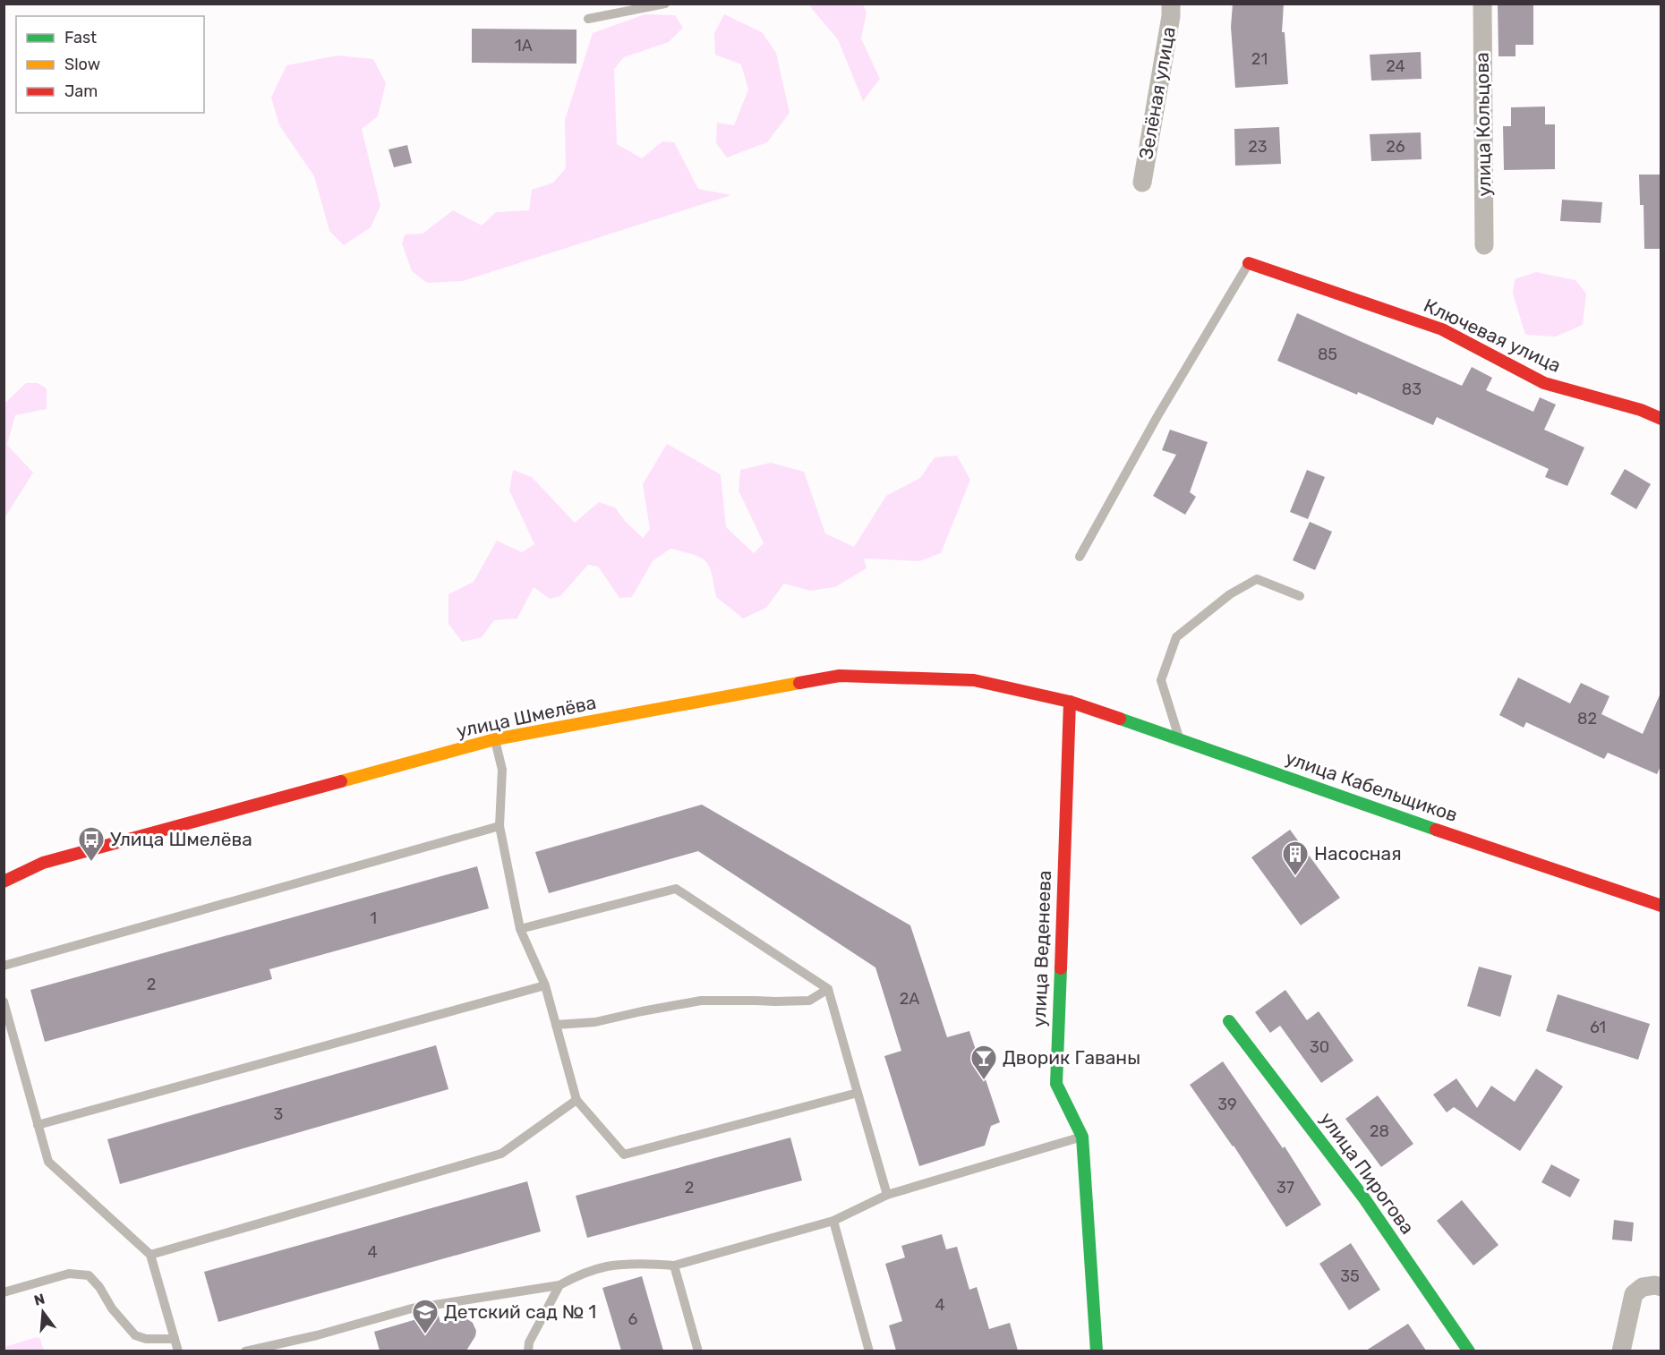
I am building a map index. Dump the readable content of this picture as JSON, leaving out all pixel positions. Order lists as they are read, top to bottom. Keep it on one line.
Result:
{"streets":{"main road":["Ключевая улица","улица Шмелёва","улица Кабельщиков","улица Веденеева","улица Пирогова"],"street":["Зелёная улица","улица Кольцова"]},"crossings":[["улица Шмелёва","улица Кабельщиков"],["улица Шмелёва","улица Веденеева"],["улица Кабельщиков","улица Веденеева"]],"places":{"bus stop":["Улица Шмелёва"],"building":["Насосная"],"bar":["Дворик Гаваны"],"school or university":["Детский сад № 1"]},"house_numbers":["1А","21","24","23","26","85","83","82","1","2","2А","61","30","39","3","28","2","37","4","35","4","6"],"legend":["Fast","Slow","Jam"],"north":"top"}
